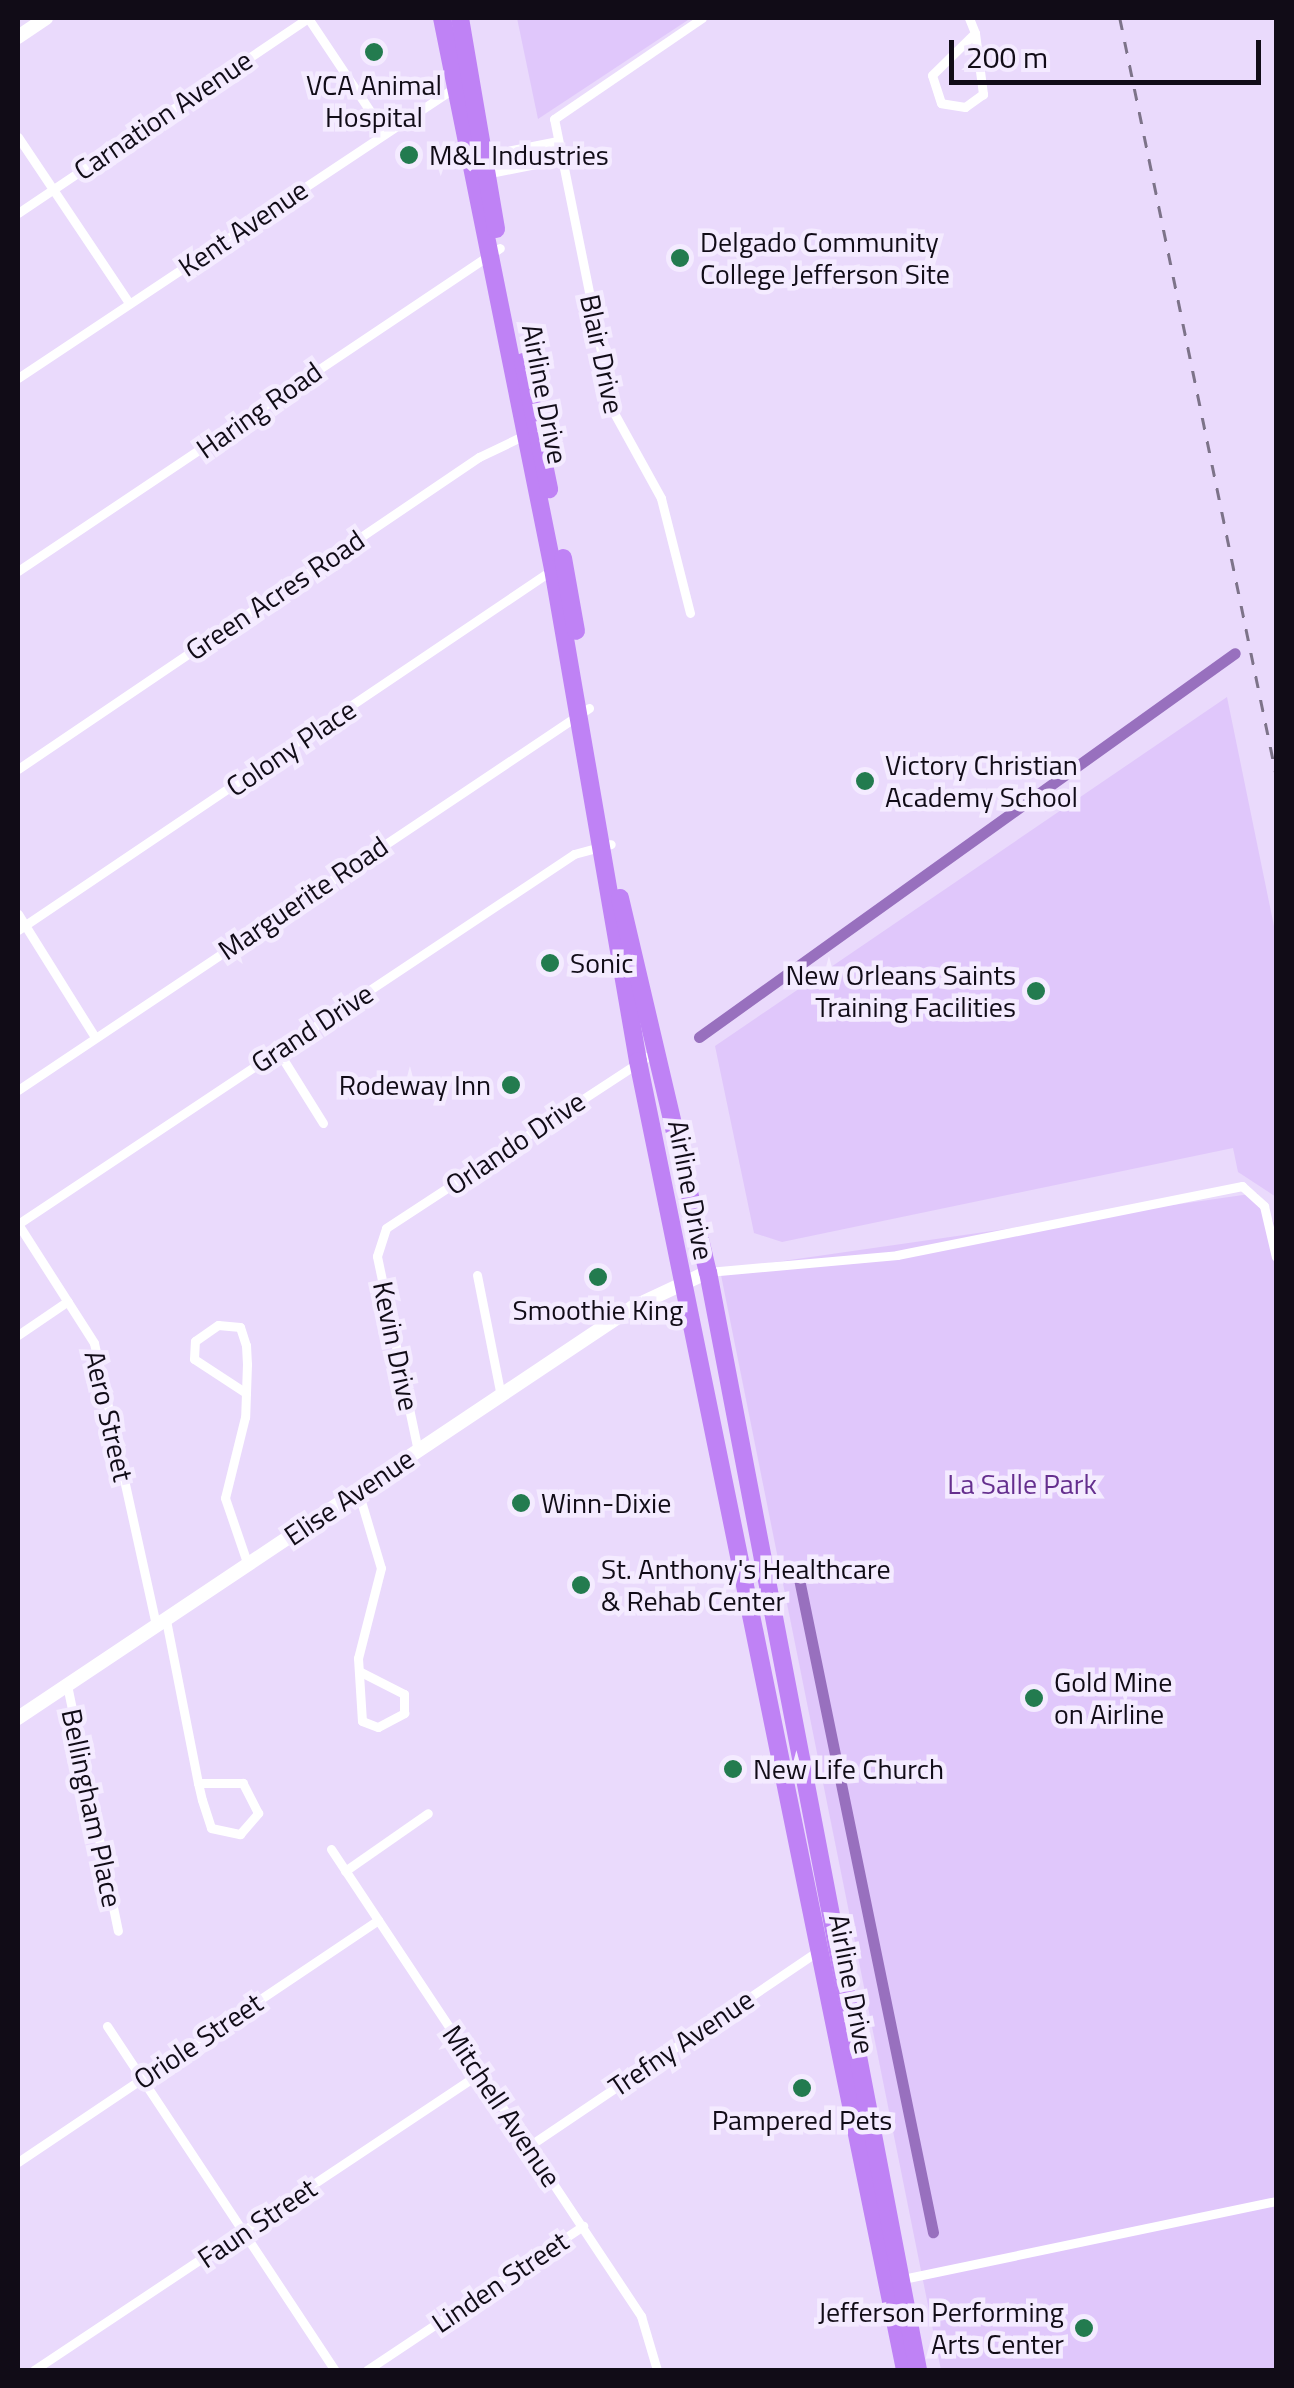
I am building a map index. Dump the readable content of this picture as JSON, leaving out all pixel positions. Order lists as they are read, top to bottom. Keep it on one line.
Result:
{"streets":{"highway":["Airline Drive"],"street":["Carnation Avenue","Kent Avenue","Blair Drive","Haring Road","Green Acres Road","Colony Place","Marguerite Road","Grand Drive","Orlando Drive","Kevin Drive","Aero Street","Elise Avenue","Bellingham Place","Oriole Street","Trefny Avenue","Mitchell Avenue","Faun Street","Linden Street"]},"crossings":[["Kent Avenue","Airline Drive"],["Airline Drive","Haring Road"],["Airline Drive","Green Acres Road"],["Airline Drive","Colony Place"],["Airline Drive","Marguerite Road"],["Airline Drive","Grand Drive"],["Airline Drive","Orlando Drive"],["Airline Drive","Elise Avenue"],["Airline Drive","Trefny Avenue"],["Grand Drive","Aero Street"],["Orlando Drive","Kevin Drive"],["Kevin Drive","Elise Avenue"],["Aero Street","Elise Avenue"],["Elise Avenue","Bellingham Place"],["Oriole Street","Mitchell Avenue"],["Trefny Avenue","Mitchell Avenue"],["Mitchell Avenue","Faun Street"],["Mitchell Avenue","Linden Street"]],"parks":["La Salle Park"],"places":["VCA Animal Hospital","M&L Industries","Delgado Community College Jefferson Site","Victory Christian Academy School","Sonic","New Orleans Saints Training Facilities","Rodeway Inn","Smoothie King","Winn-Dixie","St. Anthony's Healthcare & Rehab Center","Gold Mine on Airline","New Life Church","Pampered Pets","Jefferson Performing Arts Center"],"scale_bar":"200 m"}
